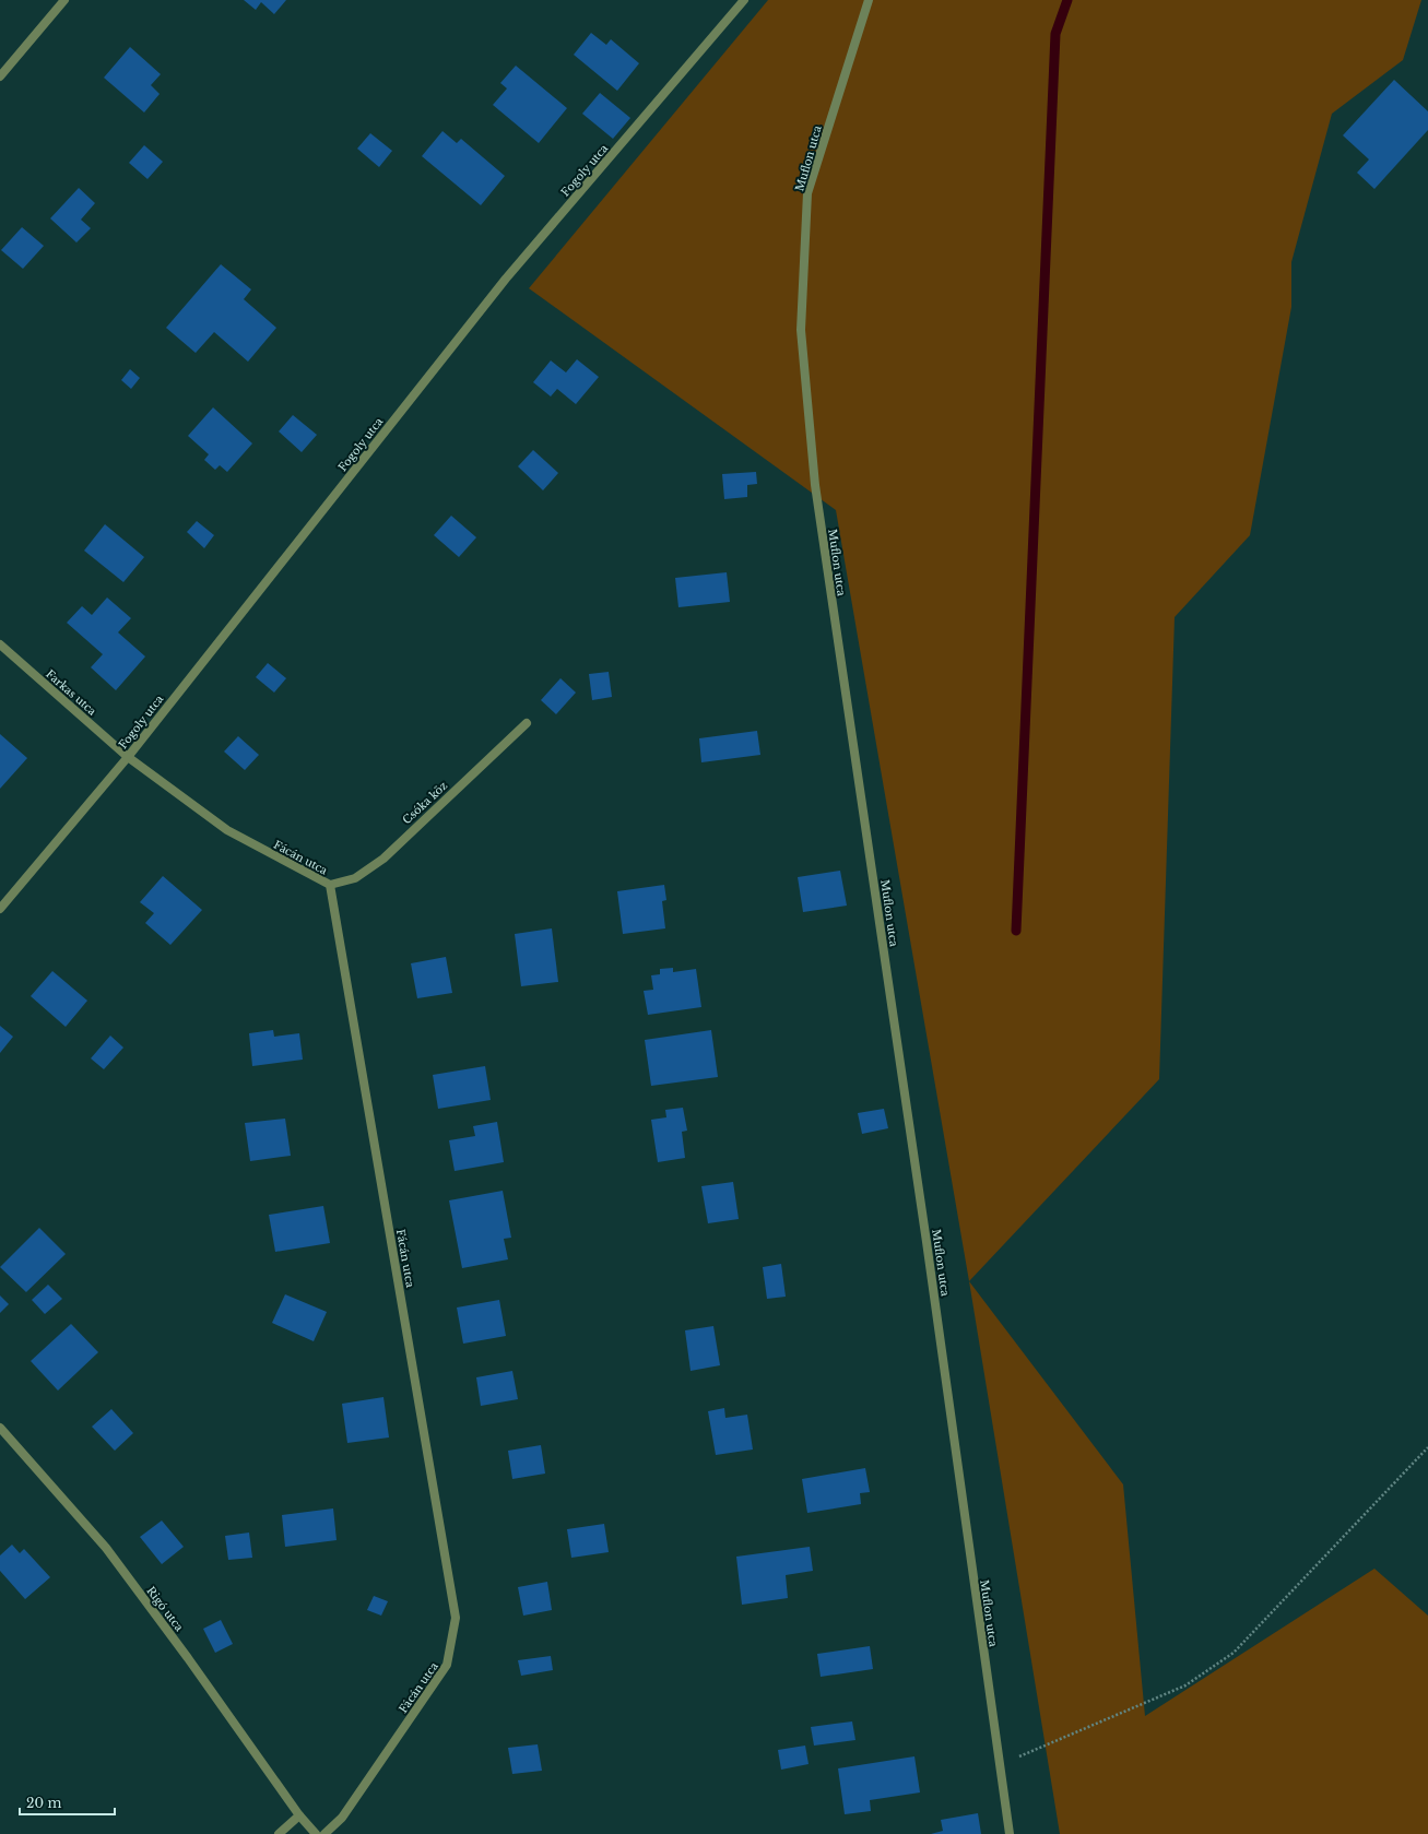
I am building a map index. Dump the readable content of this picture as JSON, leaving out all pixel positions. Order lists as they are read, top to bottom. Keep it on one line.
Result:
{"streets":{"street":["Muflon utca","Fogoly utca","Farkas utca","Csóka köz","Fácán utca","Rigó utca"]},"crossings":[["Fogoly utca","Farkas utca"],["Fogoly utca","Fácán utca"],["Farkas utca","Fácán utca"],["Csóka köz","Fácán utca"]],"scale_bar":"20 m"}
